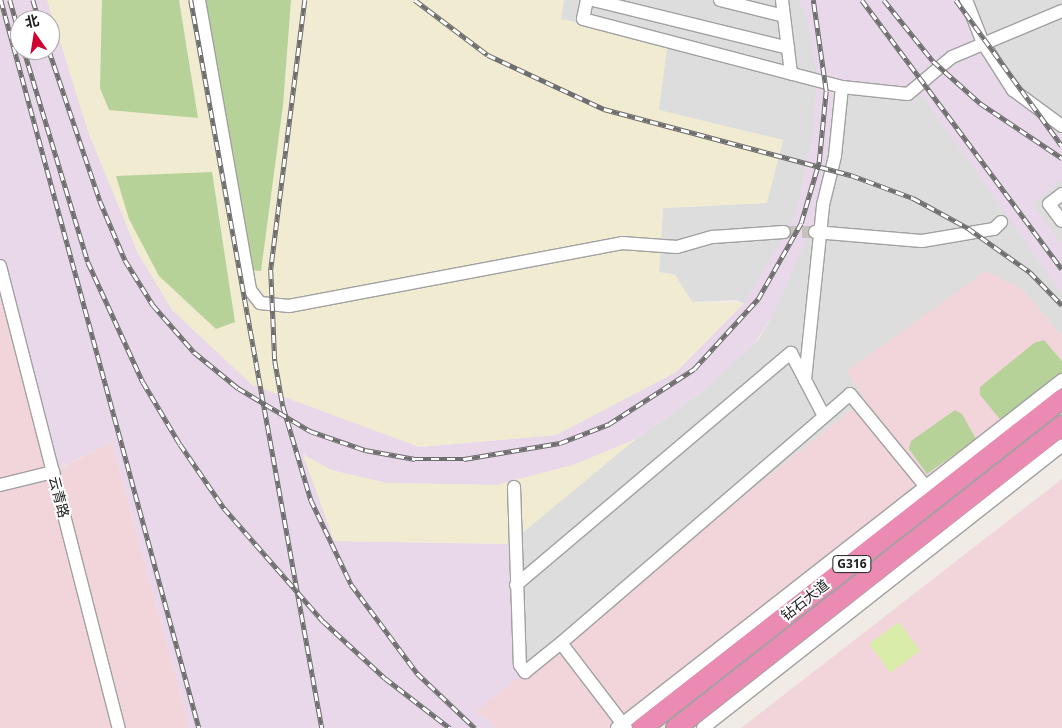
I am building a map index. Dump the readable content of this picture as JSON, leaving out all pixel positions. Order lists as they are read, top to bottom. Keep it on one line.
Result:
{"streets":{"highway":["G316","钻石大道"],"street":["云青路"]},"north":"top"}
